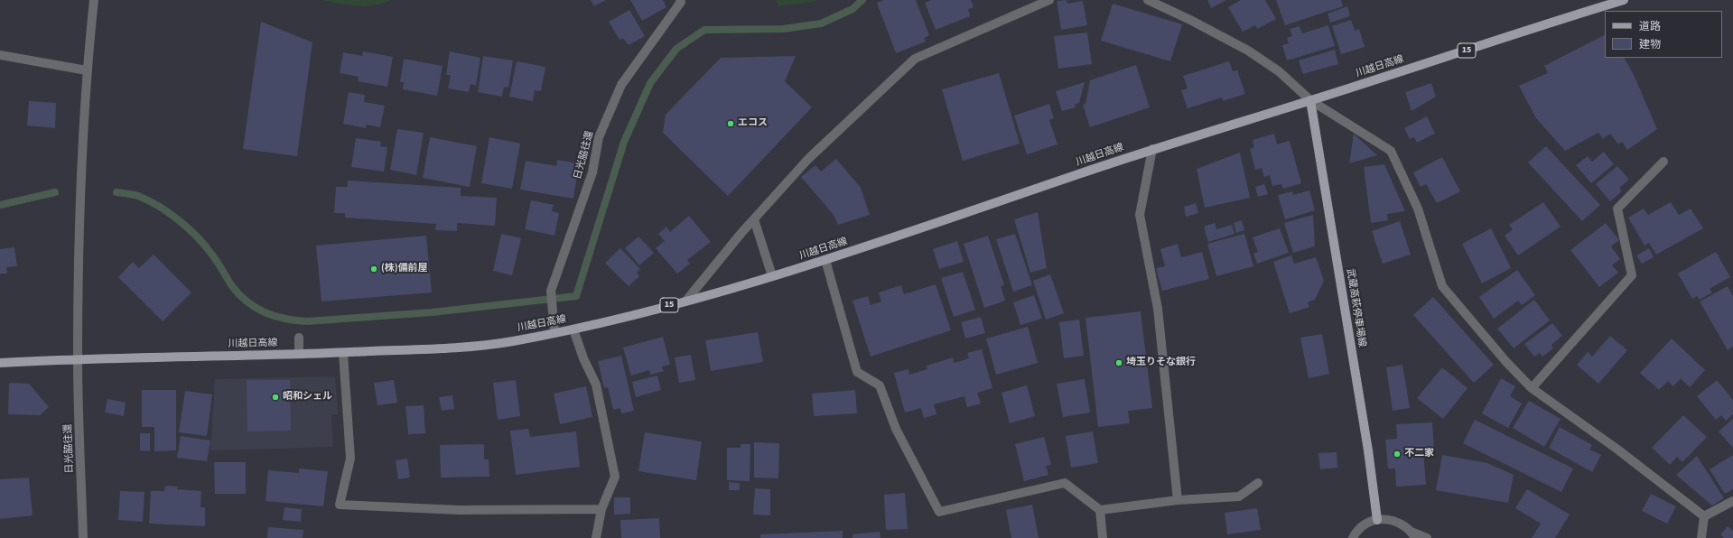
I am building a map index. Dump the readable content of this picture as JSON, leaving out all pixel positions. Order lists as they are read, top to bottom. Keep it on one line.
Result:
{"streets":{"main road":["15","川越日高線","武蔵高萩停車場線"],"street":["日光脇往還"]},"crossings":[["川越日高線","日光脇往還"],["川越日高線","武蔵高萩停車場線"]],"places":["エコス","(株)備前屋","埼玉りそな銀行","昭和シェル","不二家"],"legend":["道路","建物"]}
